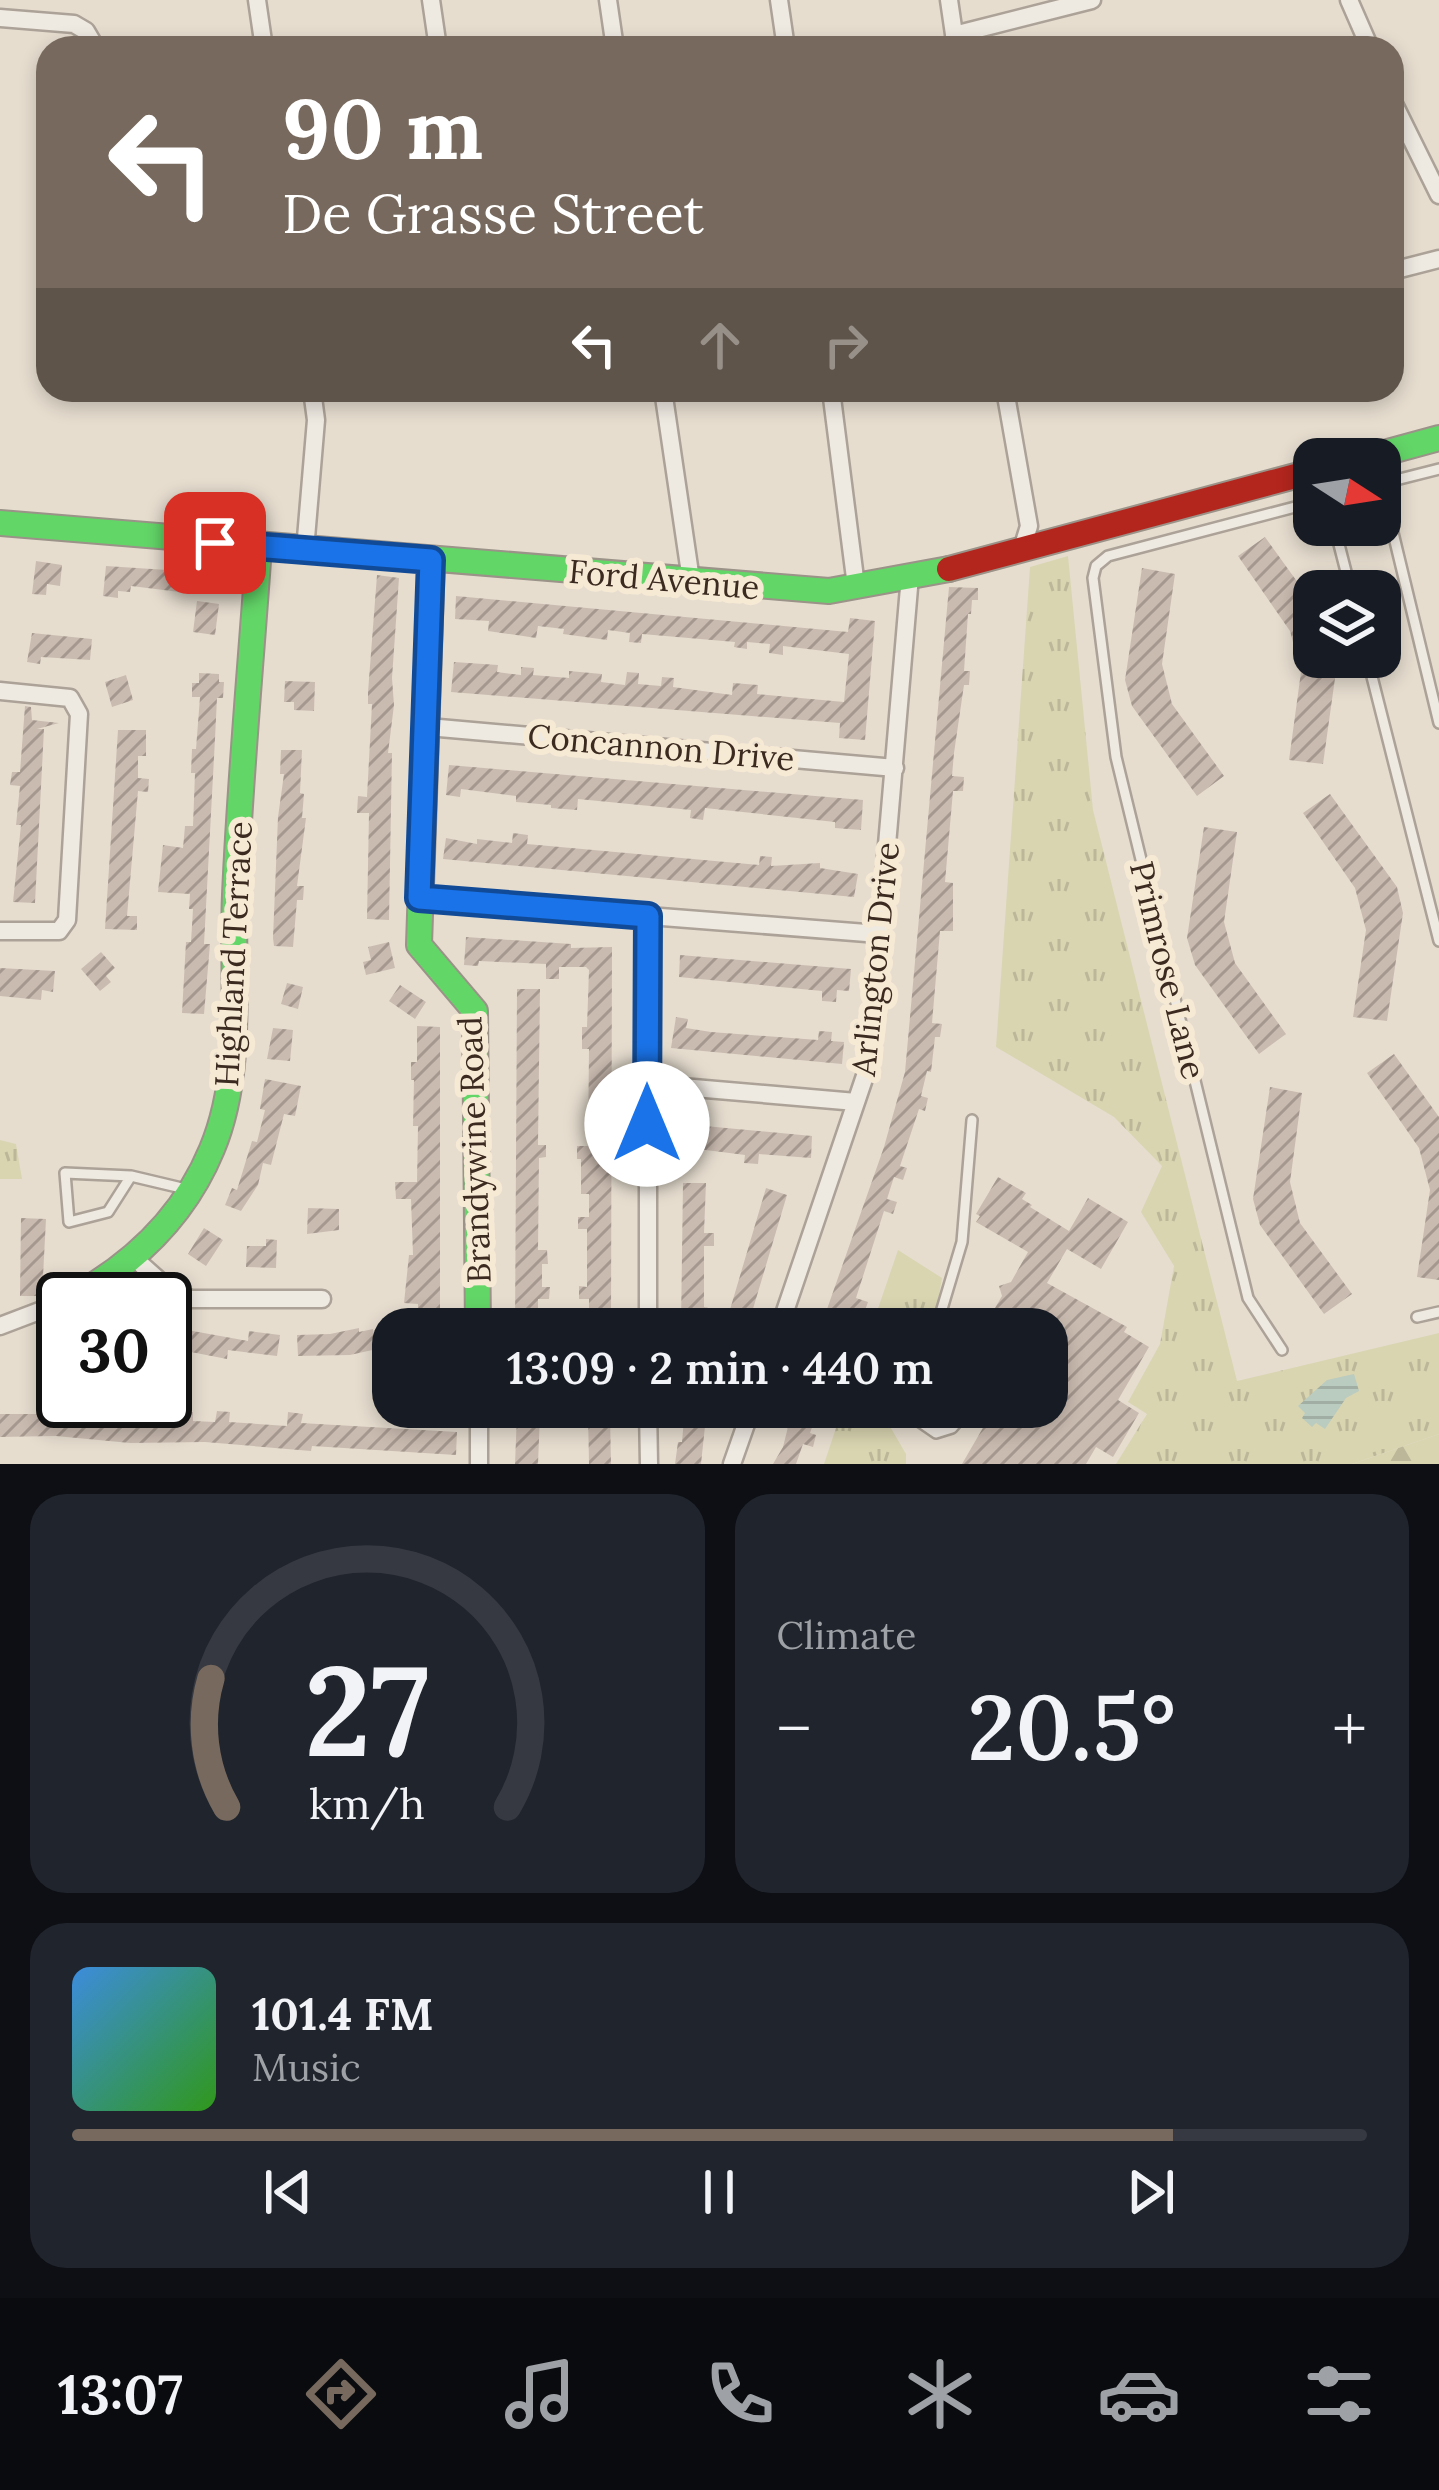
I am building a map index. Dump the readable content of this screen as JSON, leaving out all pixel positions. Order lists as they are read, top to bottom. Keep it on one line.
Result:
{"streets":{"street":["Ford Avenue","Concannon Drive","Highland Terrace","Arlington Drive","Brandywine Road"],"lane":["Primrose Lane"]},"crossings":[["Ford Avenue","Highland Terrace"],["Ford Avenue","Arlington Drive"],["Ford Avenue","Brandywine Road"],["Concannon Drive","Arlington Drive"],["Concannon Drive","Brandywine Road"]],"north":"right","page":{"turn":["90 m","De Grasse Street"],"limit":"30","trip":"13:09 · 2 min · 440 m","tile":"Climate","heat":["−","20.5°","+"],"song":["101.4 FM","Music"],"tabs":"13:07","gauge":["27","km/h"]}}
